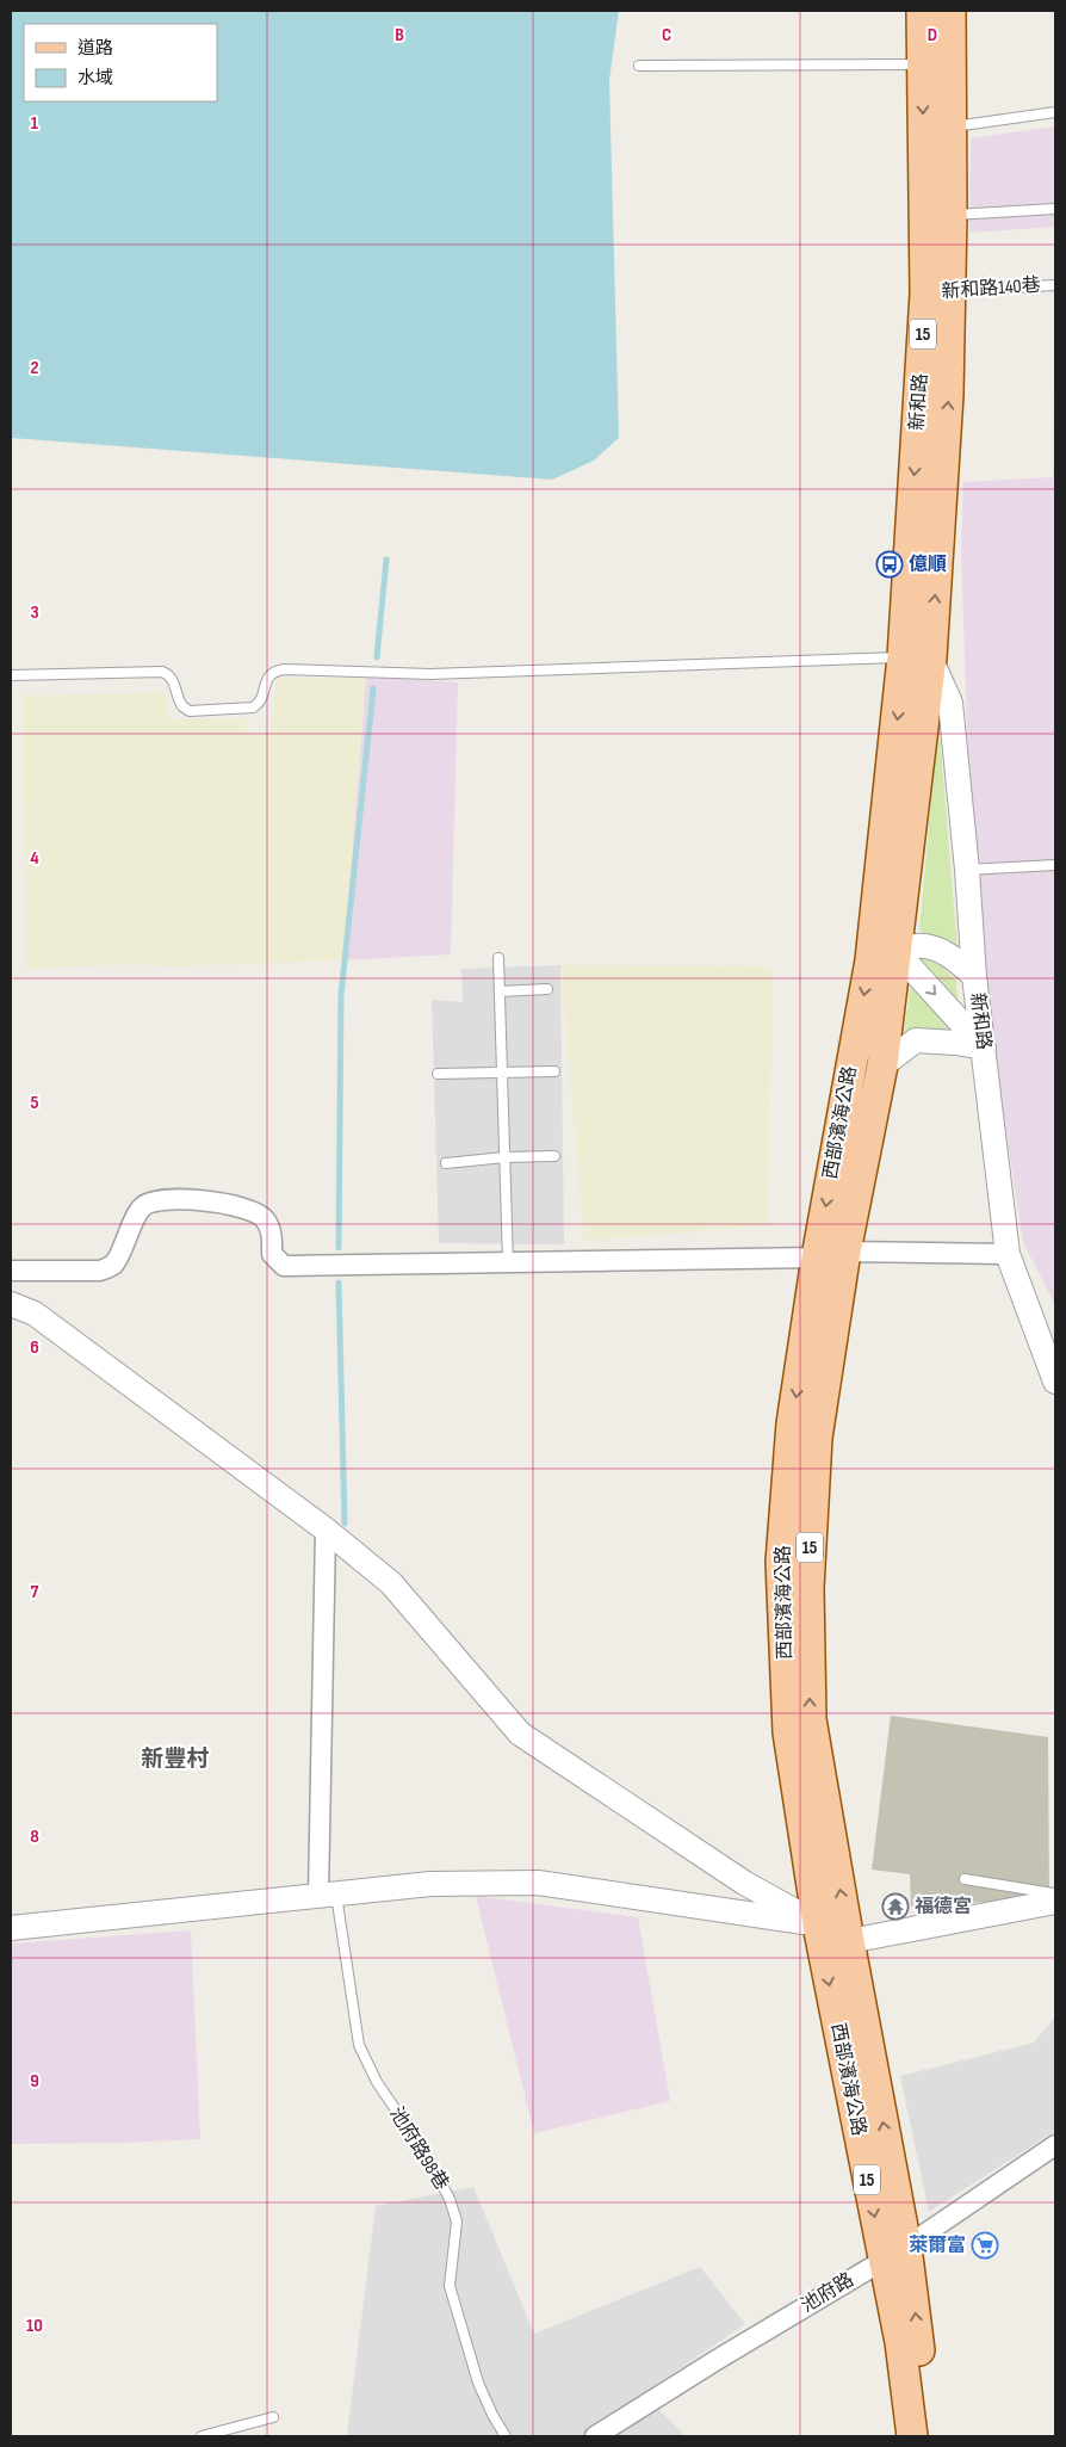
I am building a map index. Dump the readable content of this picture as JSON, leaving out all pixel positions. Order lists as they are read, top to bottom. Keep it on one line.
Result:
{"streets":{"main road":["15","新和路","西部濱海公路"],"street":["池府路"],"lane":["新和路140巷","池府路98巷"]},"crossings":[["新和路140巷","新和路"],["新和路","西部濱海公路"],["西部濱海公路","池府路"]],"districts":["新豐村"],"places":{"bus stop":["億順"],"temple":["福德宮"],"supermarket":["萊爾富"]},"legend":["道路","水域"],"grid":{"columns":["B","C","D"],"rows":["1","2","3","4","5","6","7","8","9","10"]}}
